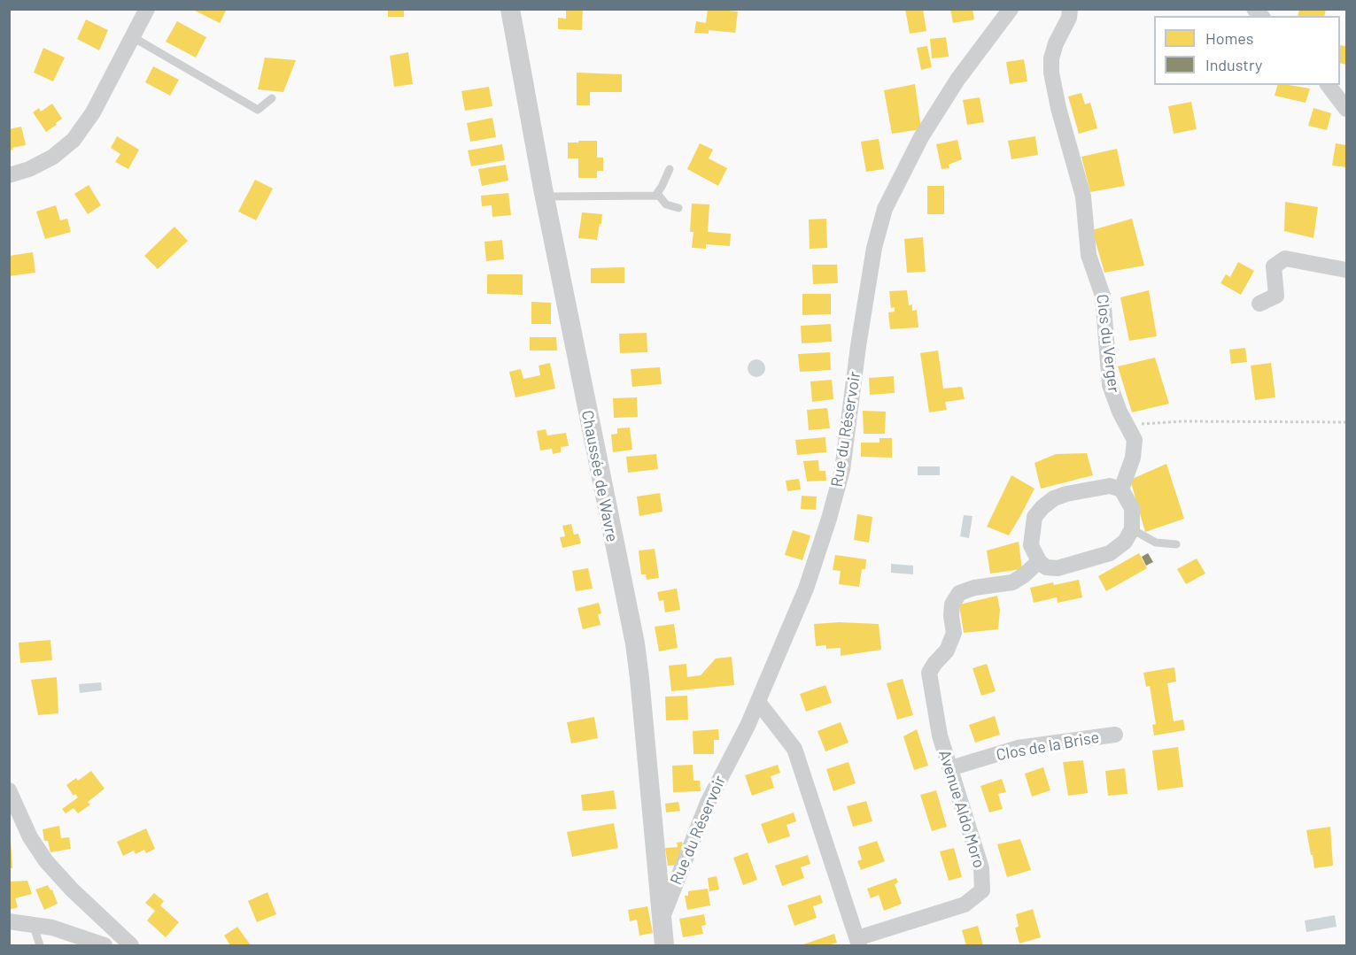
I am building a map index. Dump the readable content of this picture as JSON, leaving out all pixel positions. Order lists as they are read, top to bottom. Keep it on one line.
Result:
{"streets":{"street":["Clos du Verger","Rue du Réservoir","Chaussée de Wavre","Clos de la Brise","Avenue Aldo Moro"]},"crossings":[["Clos du Verger","Avenue Aldo Moro"],["Rue du Réservoir","Chaussée de Wavre"],["Clos de la Brise","Avenue Aldo Moro"]],"legend":["Homes","Industry"]}
